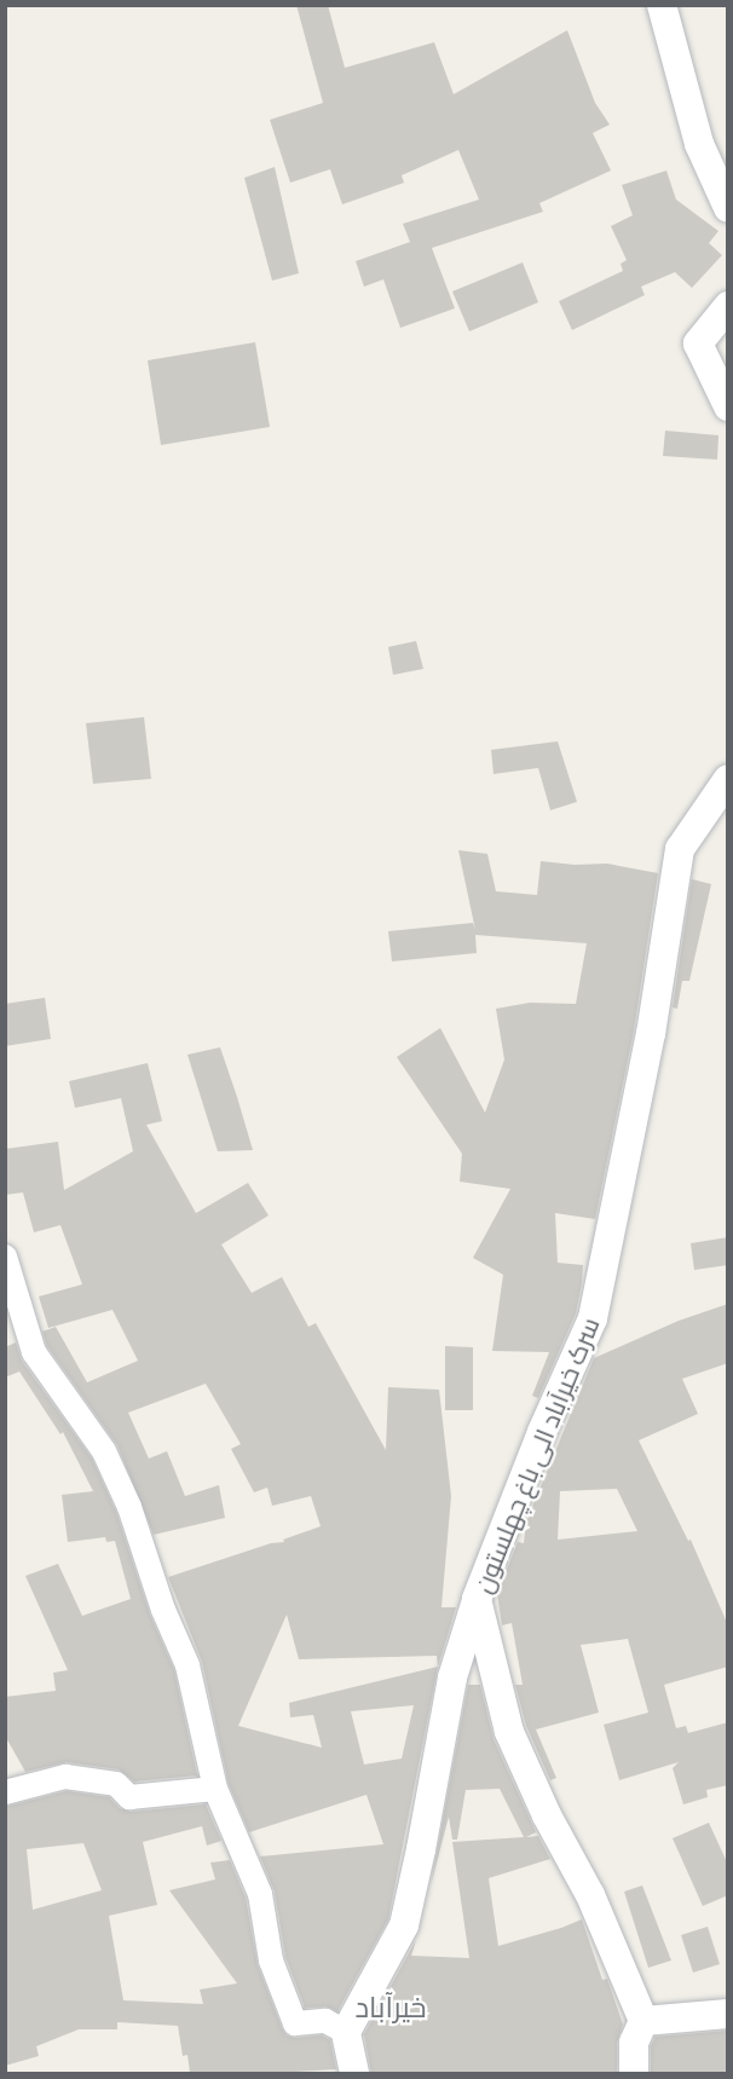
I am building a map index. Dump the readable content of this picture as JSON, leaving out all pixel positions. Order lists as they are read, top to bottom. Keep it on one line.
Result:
{"streets":{"street":["سرک خیرآباد الی باغ چهلستون"]},"districts":["خیرآباد"]}
